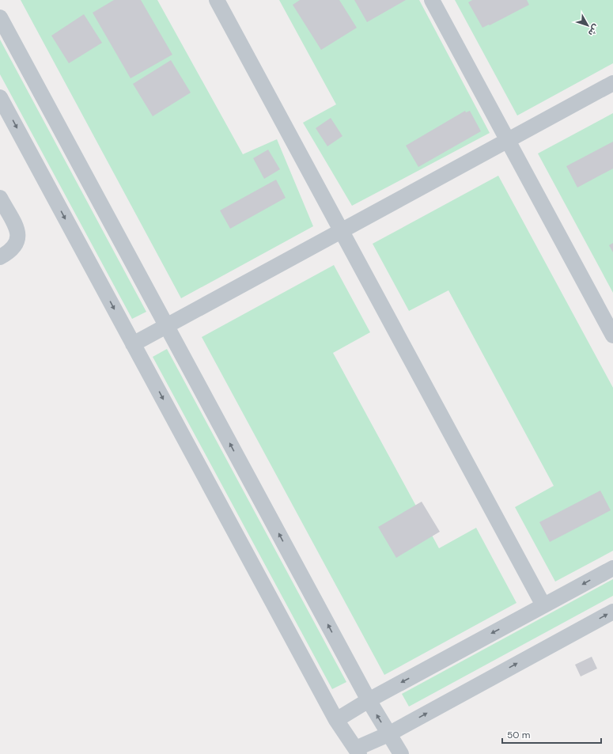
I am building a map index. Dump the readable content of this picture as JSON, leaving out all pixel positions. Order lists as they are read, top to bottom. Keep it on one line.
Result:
{"scale_bar":"50 m","north":"bottom right"}
